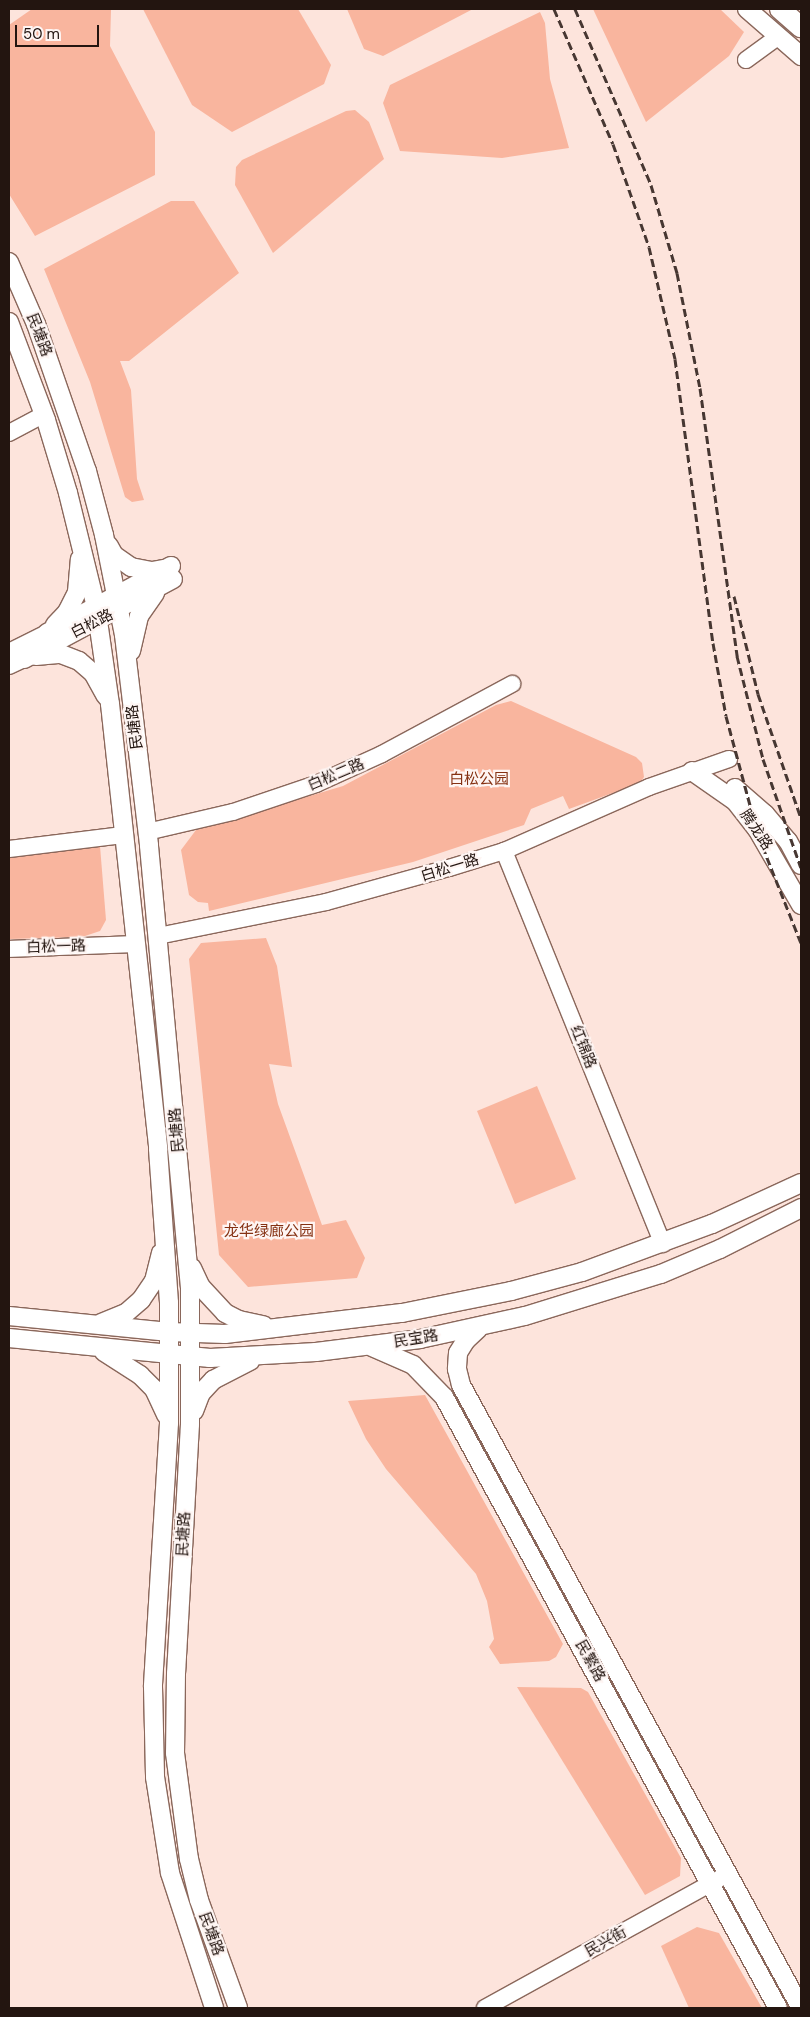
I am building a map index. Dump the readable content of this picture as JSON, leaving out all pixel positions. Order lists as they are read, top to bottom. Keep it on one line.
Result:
{"streets":{"main road":["民塘路","白松路","腾龙路","民宝路","民繁路"],"street":["白松二路","白松一路","红锦路","民兴街"]},"crossings":[["民塘路","白松路"],["民塘路","白松二路"],["民塘路","白松一路"],["民塘路","民宝路"],["腾龙路","白松一路"],["白松一路","红锦路"],["红锦路","民宝路"],["民宝路","民繁路"],["民繁路","民兴街"]],"parks":["白松公园","龙华绿廊公园"],"scale_bar":"50 m"}
